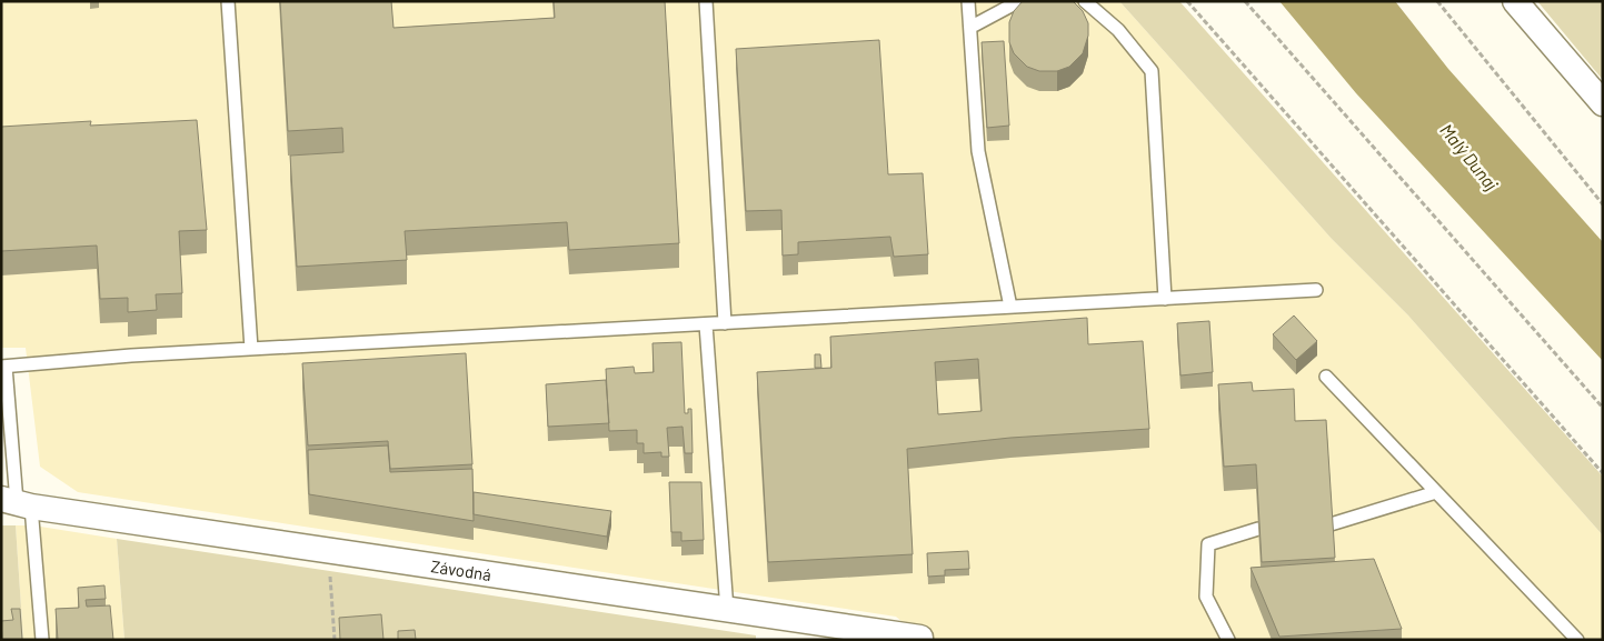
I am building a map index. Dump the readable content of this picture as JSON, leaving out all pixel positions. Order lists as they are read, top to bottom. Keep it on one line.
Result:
{"streets":{"street":["Závodná"]},"water":["Malý Dunaj"]}
